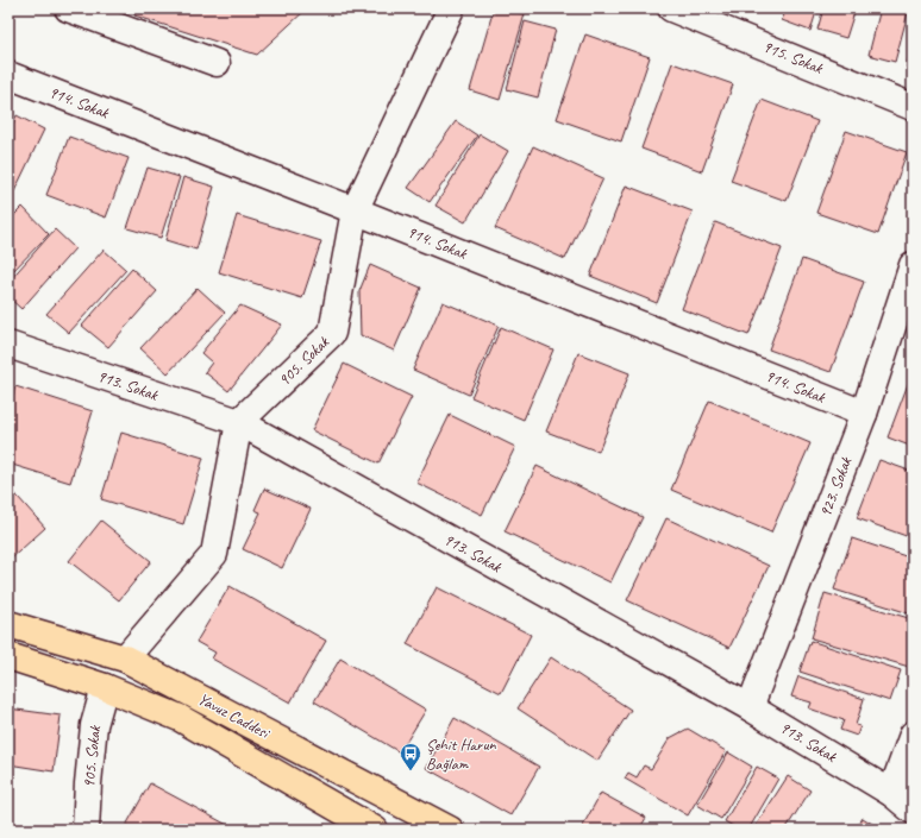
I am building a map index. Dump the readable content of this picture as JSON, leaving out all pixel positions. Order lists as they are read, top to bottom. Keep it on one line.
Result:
{"streets":{"main road":["Yavuz Caddesi"],"street":["915. Sokak","914. Sokak","905. Sokak","913. Sokak","923. Sokak"]},"crossings":[["914. Sokak","905. Sokak"],["914. Sokak","923. Sokak"],["905. Sokak","913. Sokak"],["905. Sokak","Yavuz Caddesi"],["913. Sokak","923. Sokak"]],"places":{"bus stop":["Şehit Harun Bağlam"]}}
